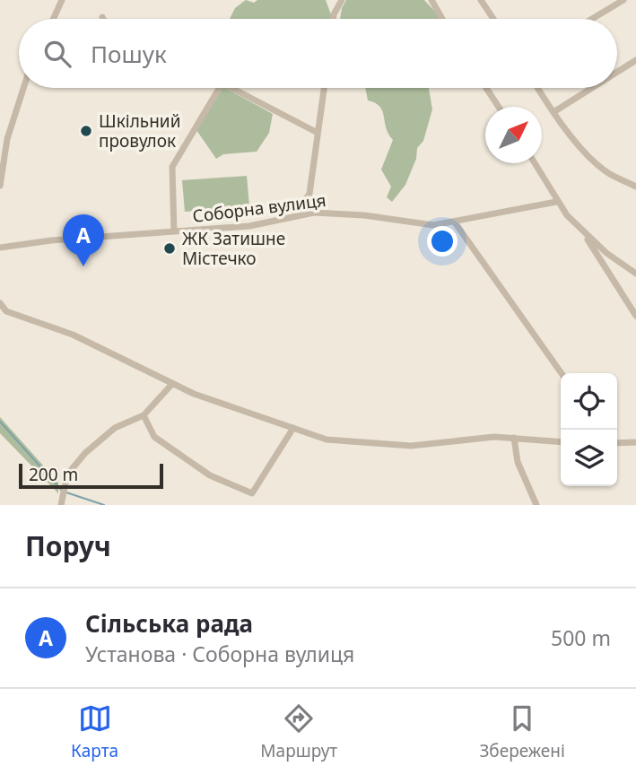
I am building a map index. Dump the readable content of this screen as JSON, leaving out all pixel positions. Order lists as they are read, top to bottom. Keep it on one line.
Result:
{"streets":{"street":["Соборна вулиця"]},"places":["Шкільний провулок","ЖК Затишне Містечко"],"scale_bar":"200 m","north":"top right","page":{"search":"Пошук","pins":"A","scale":"200 m","heading":"Поруч","list":[{"mark":"A","name":"Cільська рада","note":"Установа · Соборна вулиця","value":"500 m"}],"nav":["Карта","Маршрут","Збережені"]}}
